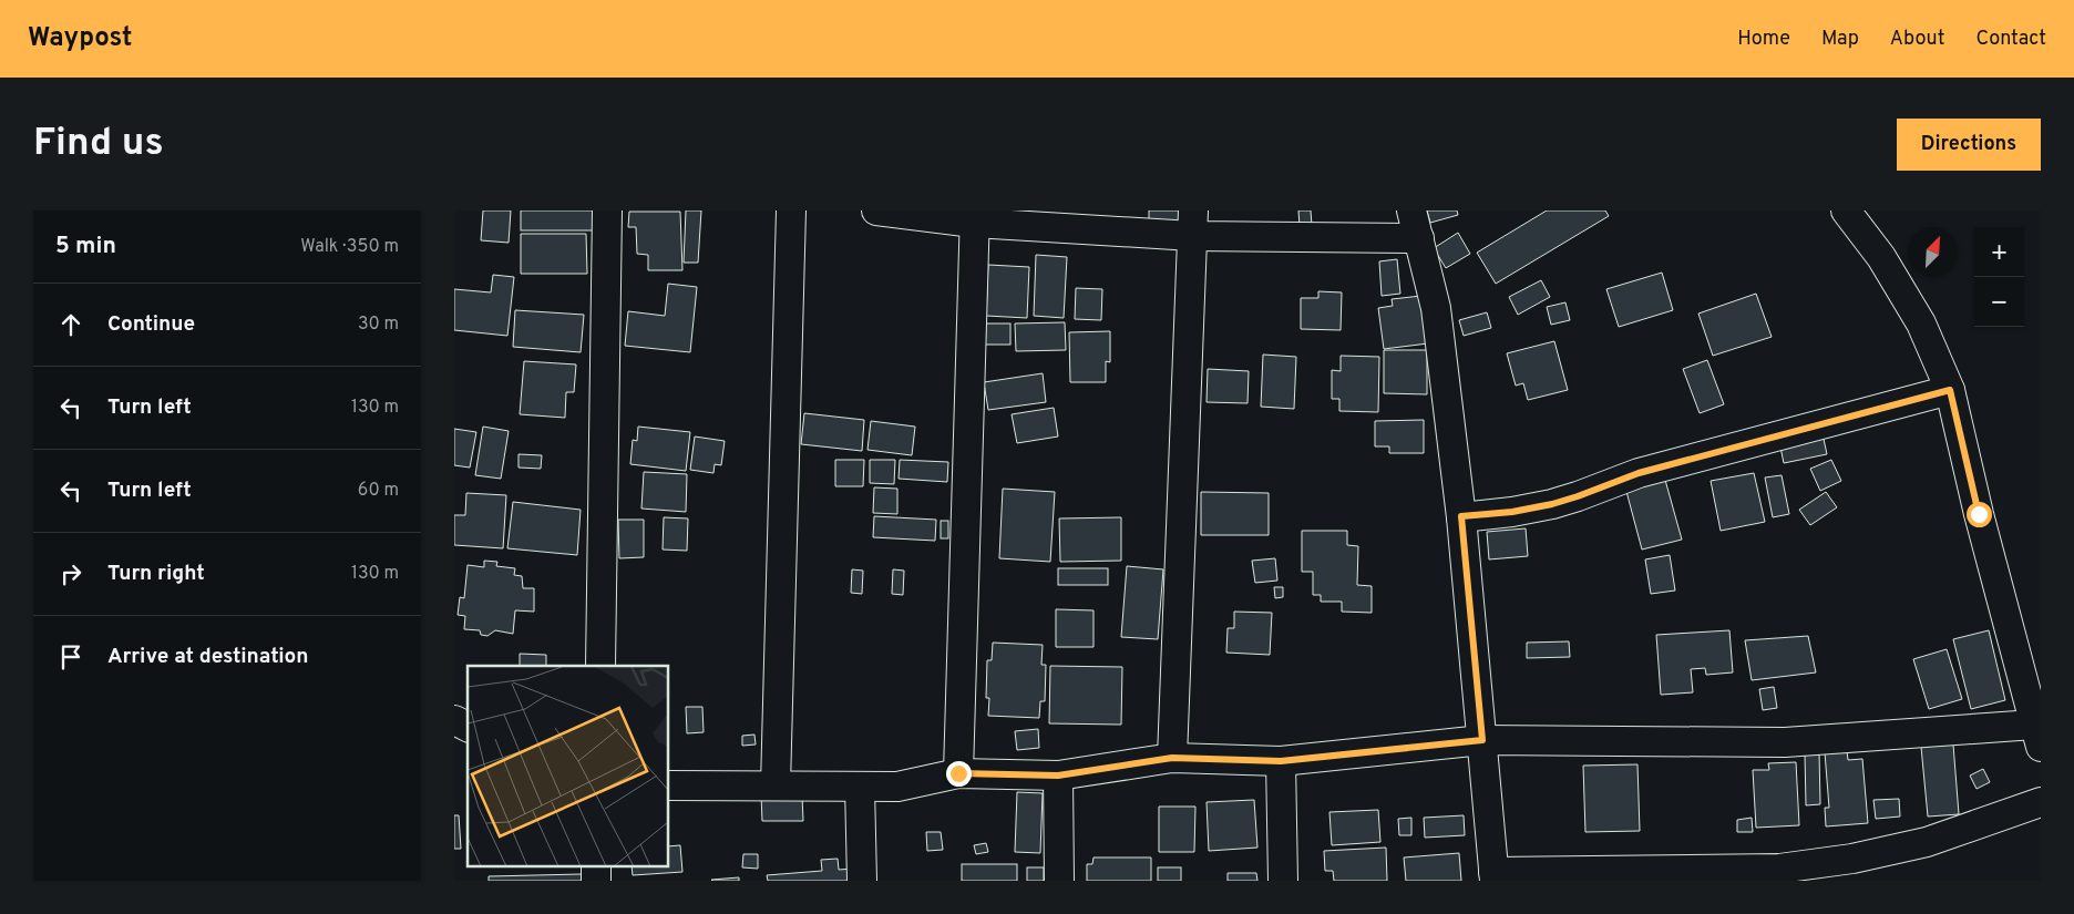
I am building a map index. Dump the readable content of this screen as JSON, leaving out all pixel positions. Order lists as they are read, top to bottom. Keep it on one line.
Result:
{"north":"top right","page":{"header":"Waypost","nav":["Home","Map","About","Contact"],"buttons":"Directions","title":"Find us","heading":["5 min","Walk · 350 m"],"map_buttons":["+","−"],"list":[["Continue","30 m"],["Turn left","130 m"],["Turn left","60 m"],["Turn right","130 m"],"Arrive at destination"]}}
